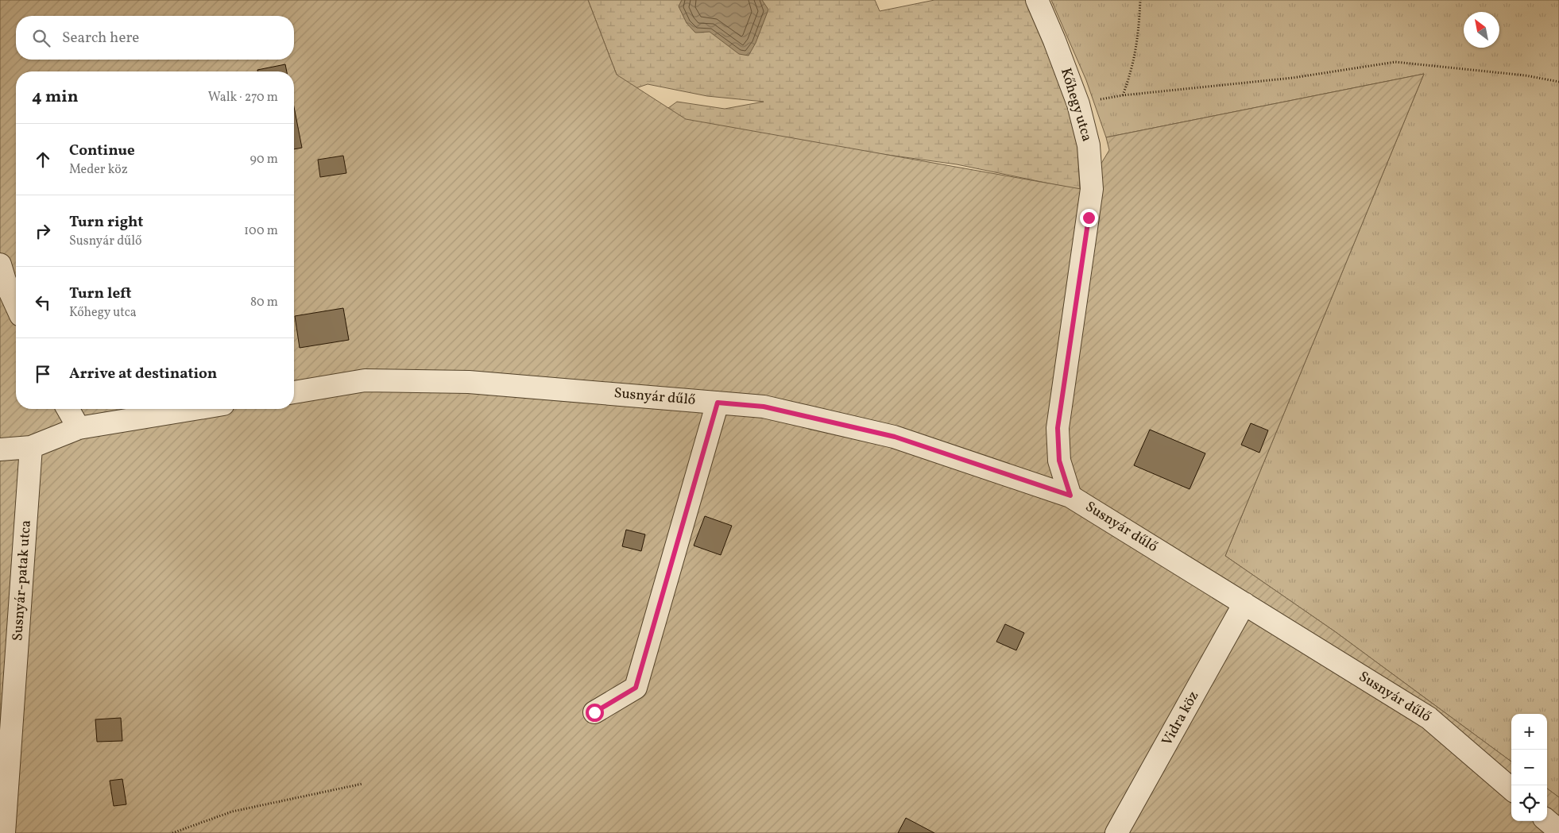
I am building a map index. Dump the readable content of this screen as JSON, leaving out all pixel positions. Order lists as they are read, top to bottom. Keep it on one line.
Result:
{"streets":{"street":["Kőhegy utca","Susnyár dűlő","Susnyár-patak utca","Vidra köz"]},"crossings":[["Kőhegy utca","Susnyár dűlő"],["Susnyár dűlő","Vidra köz"]],"north":"top left","page":{"search":"Search here","heading":["4 min","Walk · 270 m"],"list":[["Continue","Meder köz","90 m"],["Turn right","Susnyár dűlő","100 m"],["Turn left","Kőhegy utca","80 m"],"Arrive at destination"],"map_buttons":["+","−"]}}
